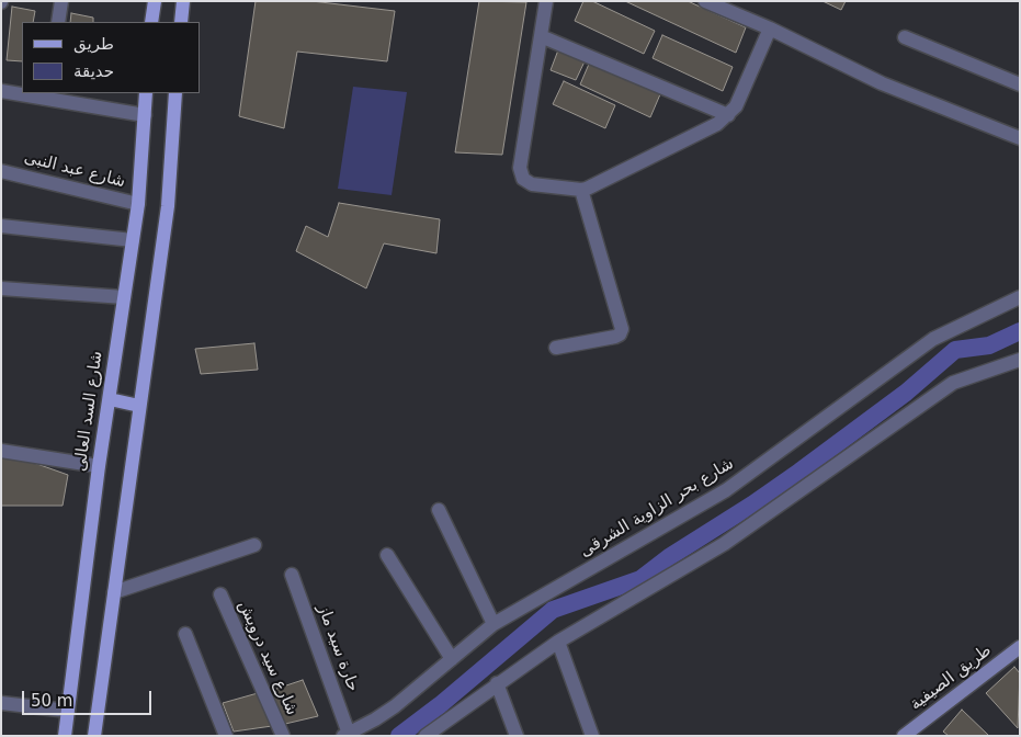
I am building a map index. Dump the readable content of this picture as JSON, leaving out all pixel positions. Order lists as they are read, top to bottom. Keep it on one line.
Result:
{"streets":{"main road":["شارع السد العالى"],"street":["شارع عبد النبى","شارع بحر الزاوية الشرقى","حارة سيد ماز","شارع سيد درويش","طريق الصيفية"]},"crossings":[["شارع عبد النبى","شارع السد العالى"],["شارع بحر الزاوية الشرقى","حارة سيد ماز"]],"legend":["طريق","حديقة"],"scale_bar":"50 m"}
